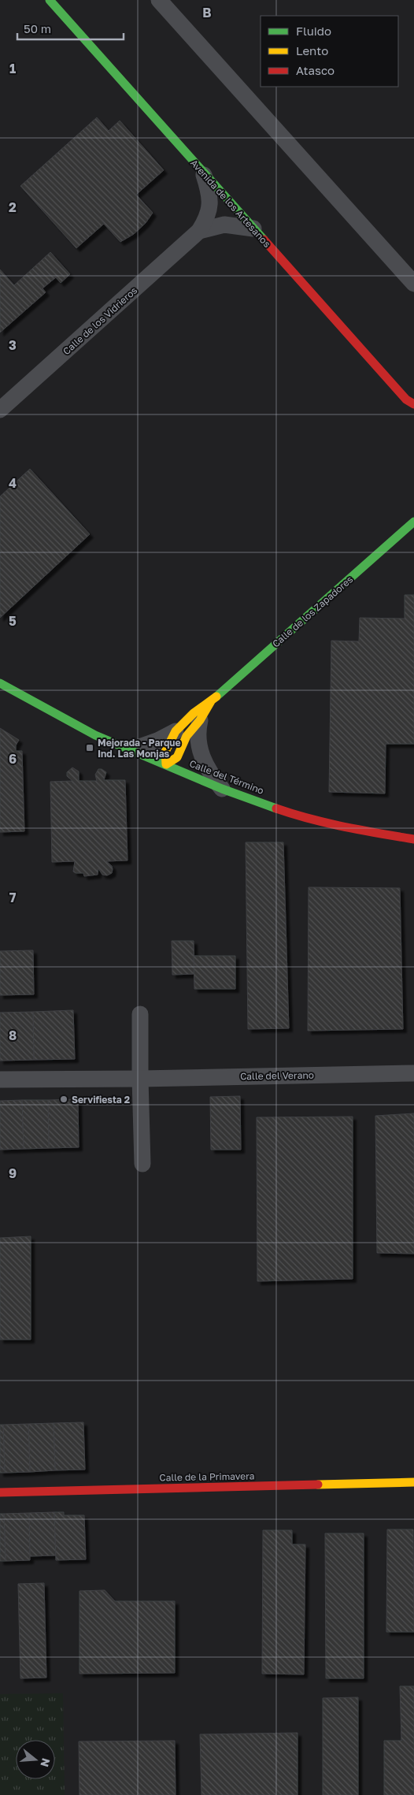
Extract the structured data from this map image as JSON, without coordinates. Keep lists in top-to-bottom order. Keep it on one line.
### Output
{"streets":{"street":["Avenida de los Artesanos","Calle de los Vidrieros","Calle de los Zapadores","Calle del Término","Calle del Verano","Calle de la Primavera"]},"crossings":[["Avenida de los Artesanos","Calle de los Vidrieros"],["Calle de los Zapadores","Calle del Término"]],"places":{"transit":["Mejorada - Parque Ind. Las Monjas"],"other":["Servifiesta 2"]},"legend":["Fluido","Lento","Atasco"],"scale_bar":"50 m","north":"right","grid":{"columns":["B"],"rows":["1","2","3","4","5","6","7","8","9"]}}
